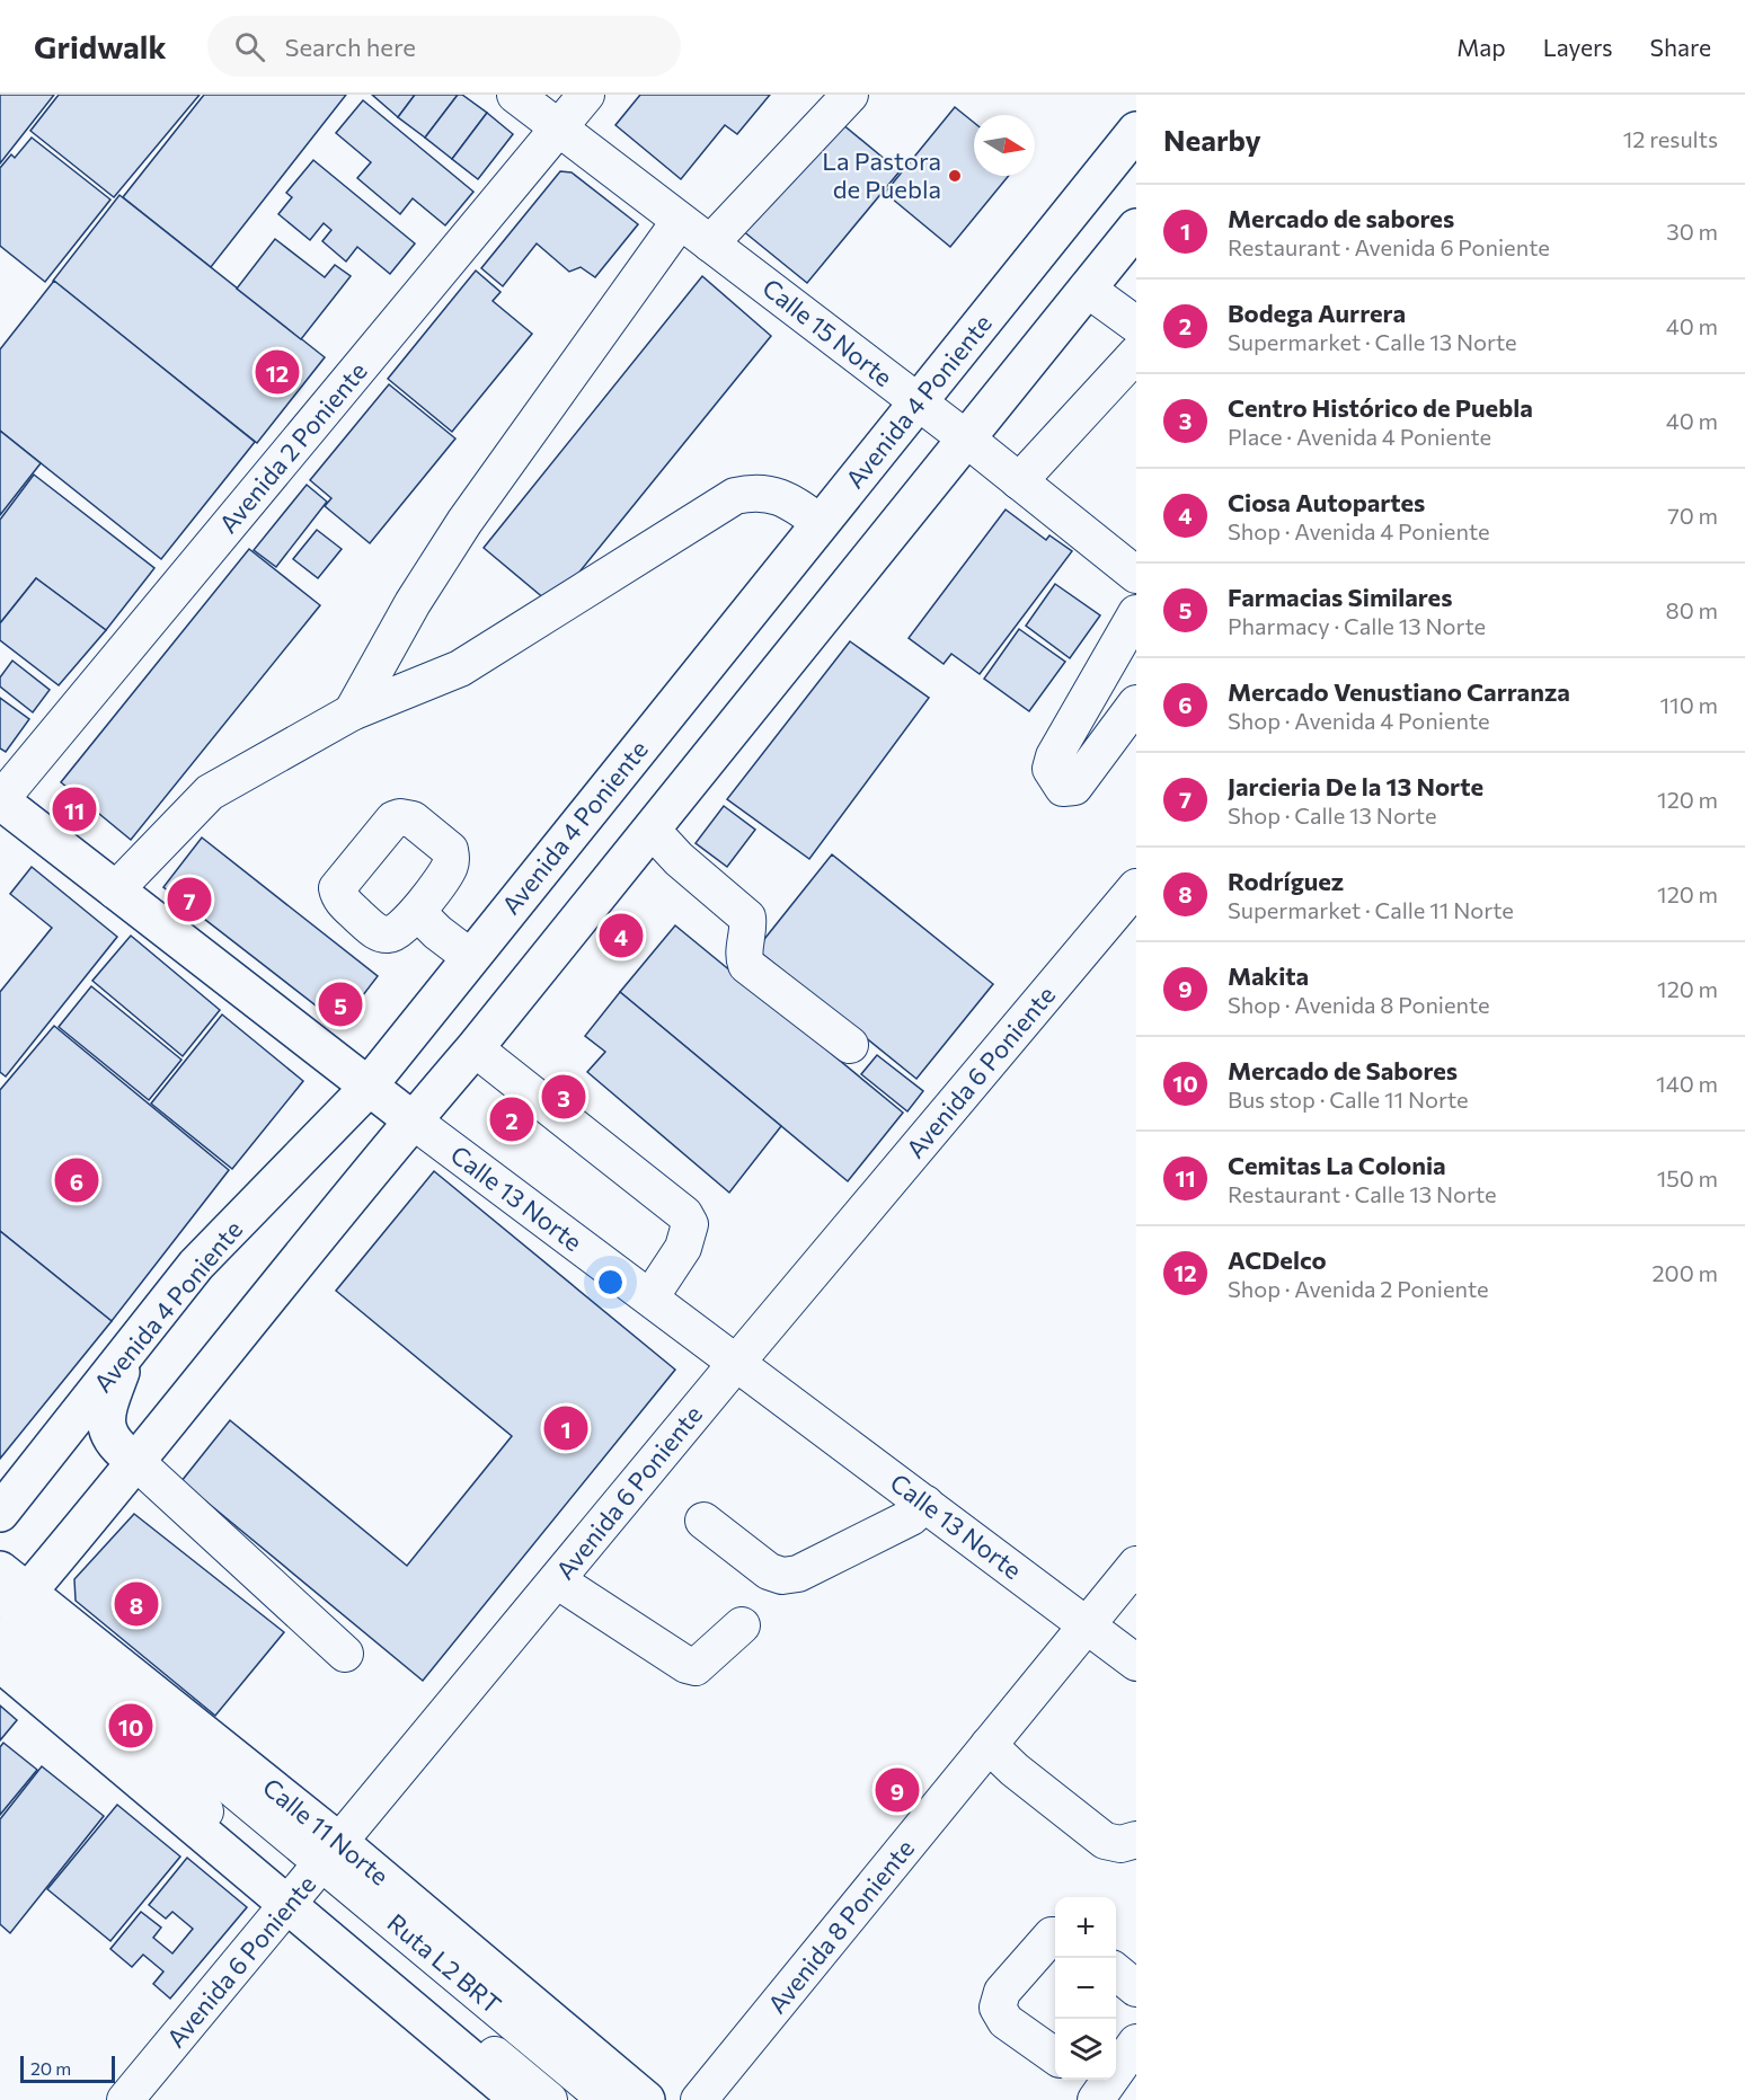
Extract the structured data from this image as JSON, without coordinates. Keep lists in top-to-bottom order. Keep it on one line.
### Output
{"streets":{"main road":["Avenida 4 Poniente","Calle 13 Norte","Calle 11 Norte"],"street":["Calle 15 Norte","Avenida 2 Poniente","Avenida 6 Poniente","Avenida 8 Poniente","Ruta L2 BRT"]},"crossings":[["Calle 15 Norte","Avenida 4 Poniente"],["Calle 15 Norte","Avenida 2 Poniente"],["Avenida 4 Poniente","Calle 13 Norte"],["Avenida 2 Poniente","Calle 13 Norte"],["Avenida 6 Poniente","Calle 13 Norte"],["Avenida 6 Poniente","Calle 11 Norte"],["Avenida 6 Poniente","Ruta L2 BRT"],["Calle 13 Norte","Avenida 8 Poniente"],["Calle 11 Norte","Ruta L2 BRT"]],"places":["La Pastora de Puebla"],"scale_bar":"20 m","north":"right","page":{"header":"Gridwalk","search":"Search here","nav":["Map","Layers","Share"],"heading":["Nearby","12 results"],"list":[{"mark":"1","name":"Mercado de sabores","note":"Restaurant · Avenida 6 Poniente","value":"30 m"},{"mark":"2","name":"Bodega Aurrera","note":"Supermarket · Calle 13 Norte","value":"40 m"},{"mark":"3","name":"Centro Histórico de Puebla","note":"Place · Avenida 4 Poniente","value":"40 m"},{"mark":"4","name":"Ciosa Autopartes","note":"Shop · Avenida 4 Poniente","value":"70 m"},{"mark":"5","name":"Farmacias Similares","note":"Pharmacy · Calle 13 Norte","value":"80 m"},{"mark":"6","name":"Mercado Venustiano Carranza","note":"Shop · Avenida 4 Poniente","value":"110 m"},{"mark":"7","name":"Jarcieria De la 13 Norte","note":"Shop · Calle 13 Norte","value":"120 m"},{"mark":"8","name":"Rodríguez","note":"Supermarket · Calle 11 Norte","value":"120 m"},{"mark":"9","name":"Makita","note":"Shop · Avenida 8 Poniente","value":"120 m"},{"mark":"10","name":"Mercado de Sabores","note":"Bus stop · Calle 11 Norte","value":"140 m"},{"mark":"11","name":"Cemitas La Colonia","note":"Restaurant · Calle 13 Norte","value":"150 m"},{"mark":"12","name":"ACDelco","note":"Shop · Avenida 2 Poniente","value":"200 m"}],"pins":["12","11","7","4","5","3","2","6","1","8","10","9"],"map_buttons":["+","−"],"scale":"20 m"}}
